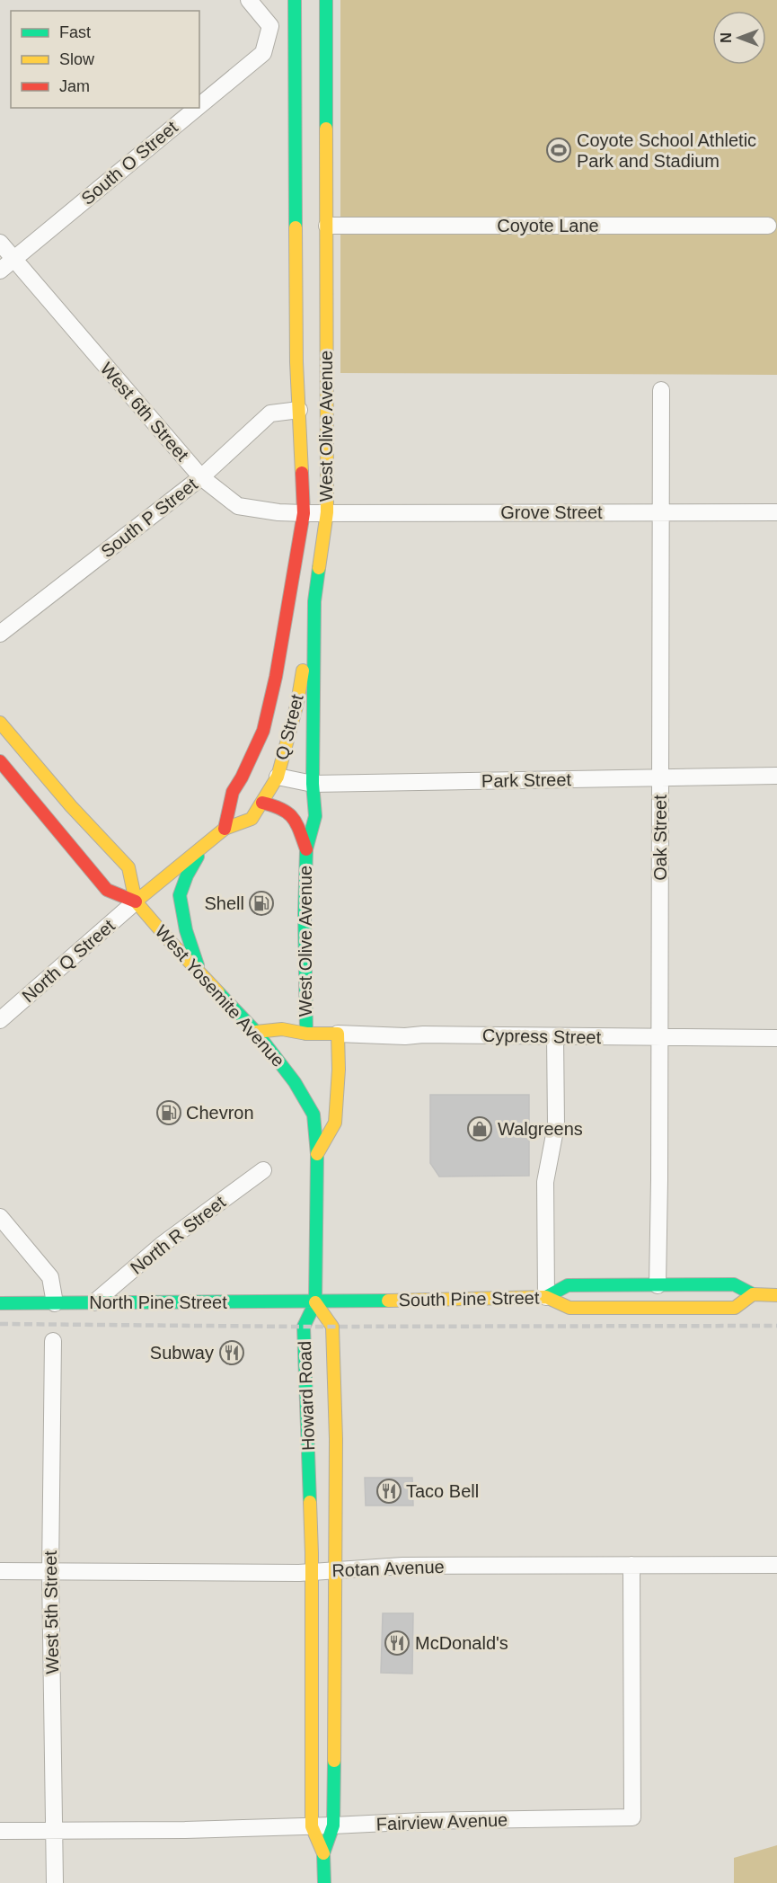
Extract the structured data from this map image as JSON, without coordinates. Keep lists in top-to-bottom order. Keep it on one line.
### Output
{"streets":{"main road":["West Olive Avenue","Q Street","West Yosemite Avenue","Cypress Street","South Pine Street","North Pine Street","Howard Road"],"street":["South O Street","Coyote Lane","West 6th Street","Grove Street","South P Street","Park Street","Oak Street","North Q Street","North R Street","Rotan Avenue","West 5th Street","Fairview Avenue"]},"crossings":[["South O Street","West 6th Street"],["Coyote Lane","West Olive Avenue"],["West 6th Street","West Olive Avenue"],["West 6th Street","Grove Street"],["West 6th Street","South P Street"],["West Olive Avenue","Grove Street"],["West Olive Avenue","South P Street"],["West Olive Avenue","Q Street"],["West Olive Avenue","Park Street"],["West Olive Avenue","Cypress Street"],["Grove Street","Oak Street"],["Q Street","Park Street"],["Q Street","North Q Street"],["Q Street","West Yosemite Avenue"],["Park Street","Oak Street"],["Oak Street","Cypress Street"],["North Q Street","West Yosemite Avenue"],["West Yosemite Avenue","Cypress Street"],["North R Street","North Pine Street"],["South Pine Street","North Pine Street"],["South Pine Street","Howard Road"],["North Pine Street","Howard Road"],["Howard Road","Rotan Avenue"],["Howard Road","Fairview Avenue"],["Rotan Avenue","West 5th Street"],["Rotan Avenue","Fairview Avenue"],["West 5th Street","Fairview Avenue"]],"places":{"sports":["Coyote School Athletic Park and Stadium"],"fuel station":["Shell","Chevron"],"shop":["Walgreens"],"restaurant":["Subway","Taco Bell","McDonald's"]},"legend":["Fast","Slow","Jam"],"north":"left"}
